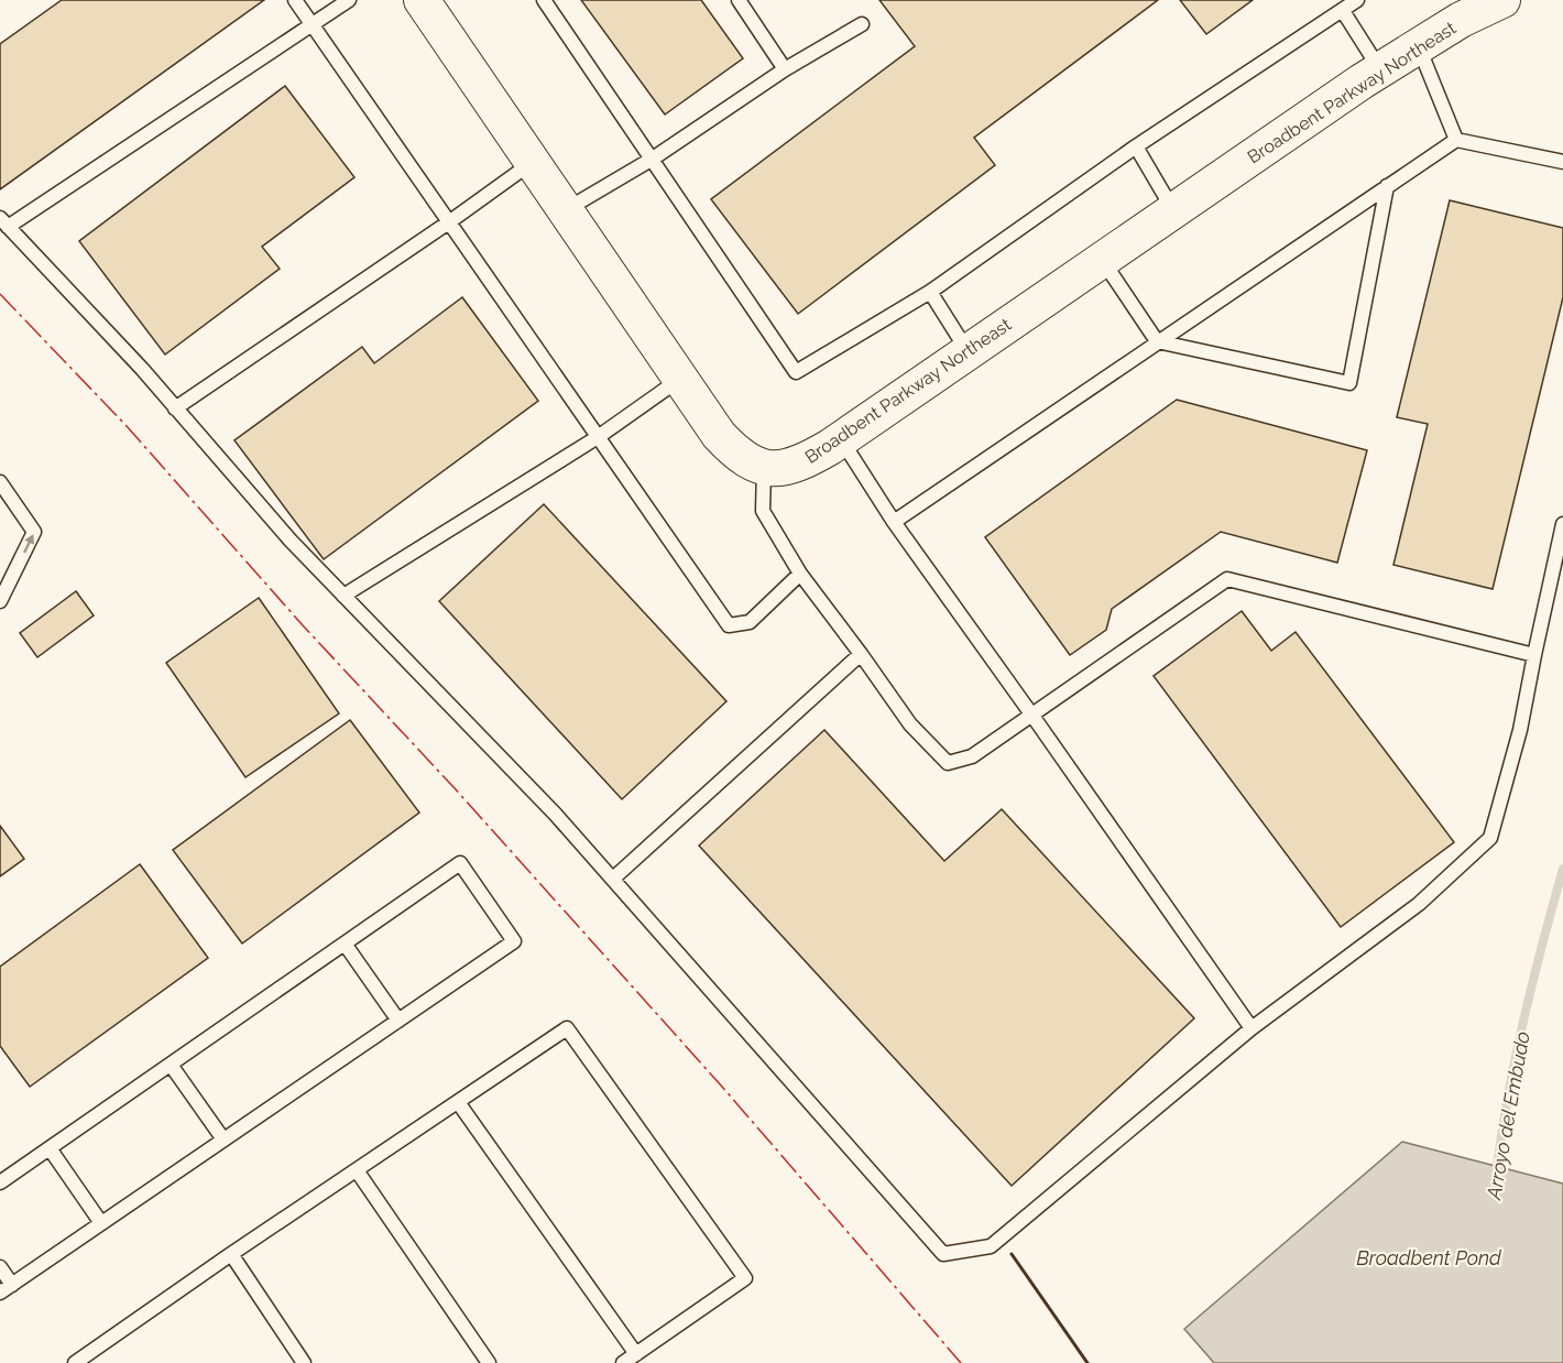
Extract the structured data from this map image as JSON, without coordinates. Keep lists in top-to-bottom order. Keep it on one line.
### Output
{"streets":{"street":["Broadbent Parkway Northeast"]},"water":["Arroyo del Embudo","Broadbent Pond"]}
